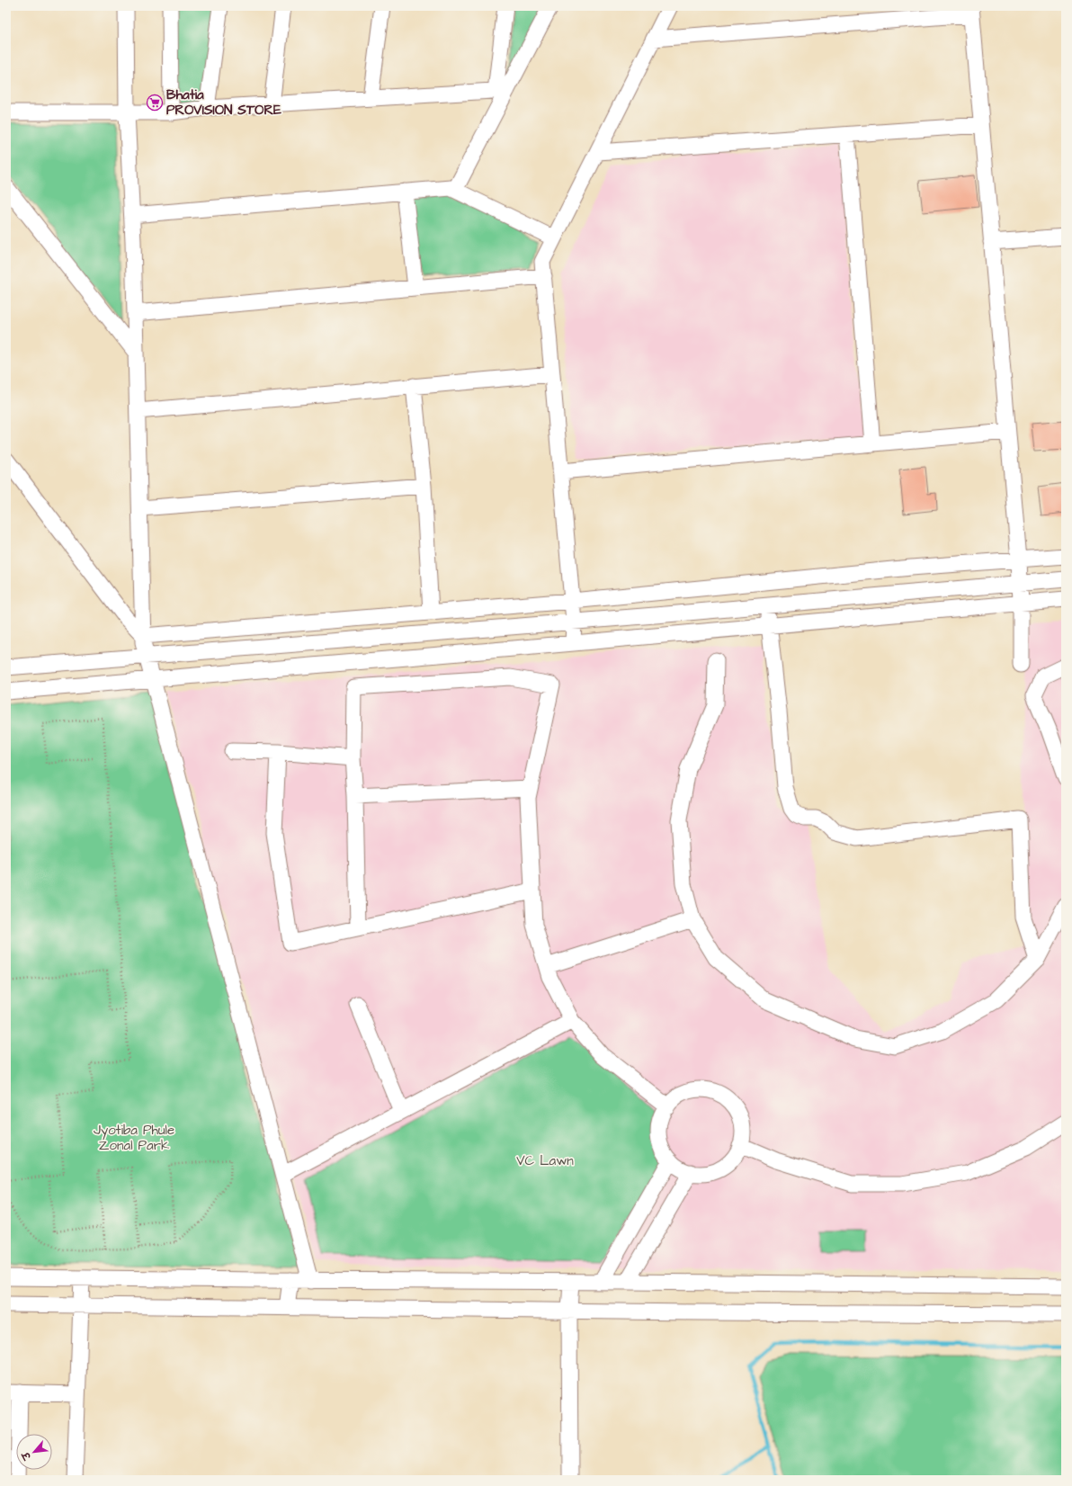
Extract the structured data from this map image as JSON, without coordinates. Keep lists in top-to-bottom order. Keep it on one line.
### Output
{"parks":["Jyotiba Phule Zonal Park","VC Lawn"],"places":{"supermarket":["Bhatia PROVISION STORE"]},"north":"bottom left"}
